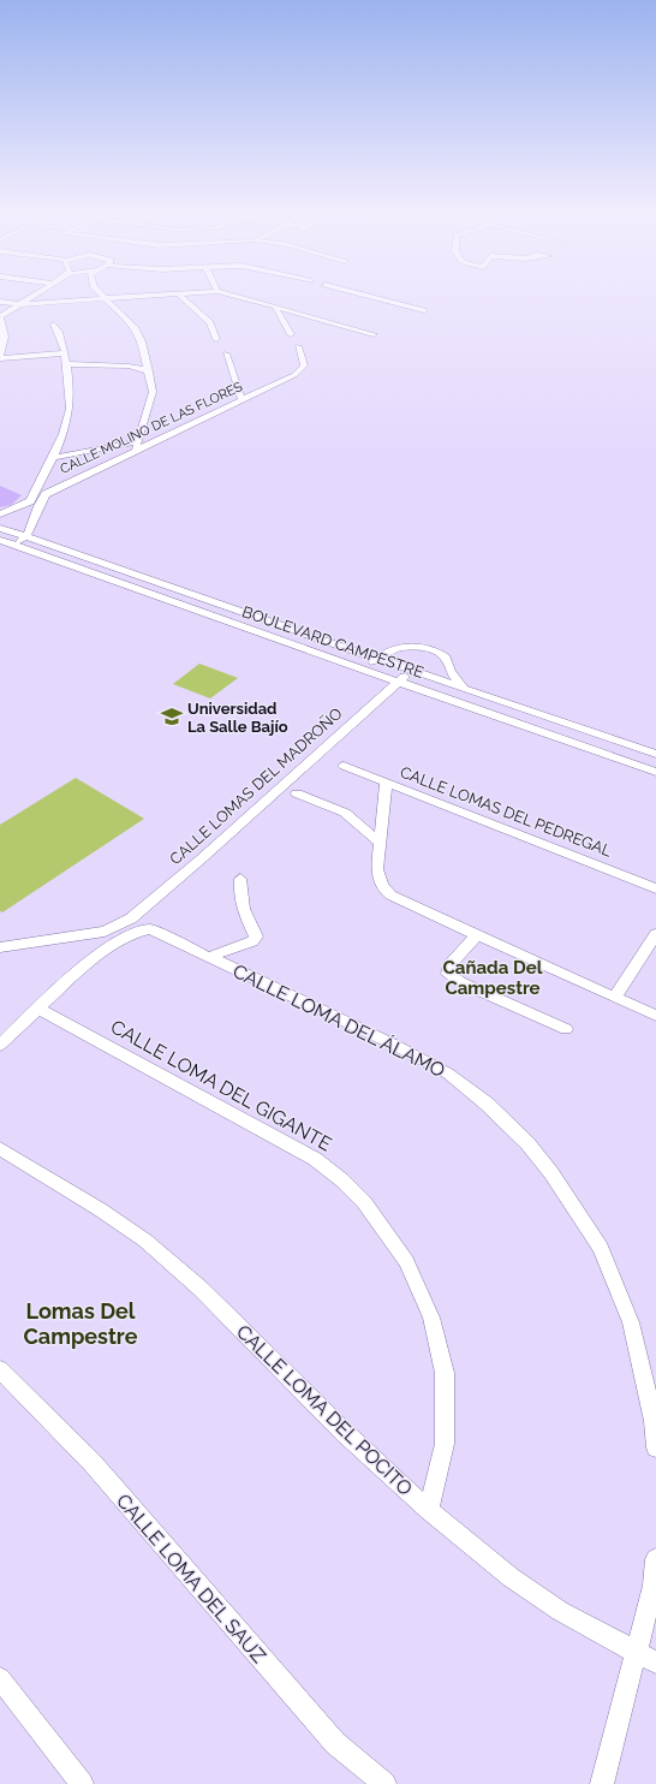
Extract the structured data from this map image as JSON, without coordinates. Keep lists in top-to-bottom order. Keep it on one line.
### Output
{"streets":{"street":["CALLE MOLINO DE LAS FLORES","BOULEVARD CAMPESTRE","CALLE LOMAS DEL MADROÑO","CALLE LOMAS DEL PEDREGAL","CALLE LOMA DEL ÁLAMO","CALLE LOMA DEL GIGANTE","CALLE LOMA DEL POCITO","CALLE LOMA DEL SAUZ"]},"crossings":[["CALLE MOLINO DE LAS FLORES","BOULEVARD CAMPESTRE"],["BOULEVARD CAMPESTRE","CALLE LOMAS DEL MADROÑO"],["CALLE LOMA DEL ÁLAMO","CALLE LOMA DEL GIGANTE"],["CALLE LOMA DEL GIGANTE","CALLE LOMA DEL POCITO"]],"districts":["Cañada Del Campestre","Lomas Del Campestre"],"places":{"school or university":["Universidad La Salle Bajío"]}}
